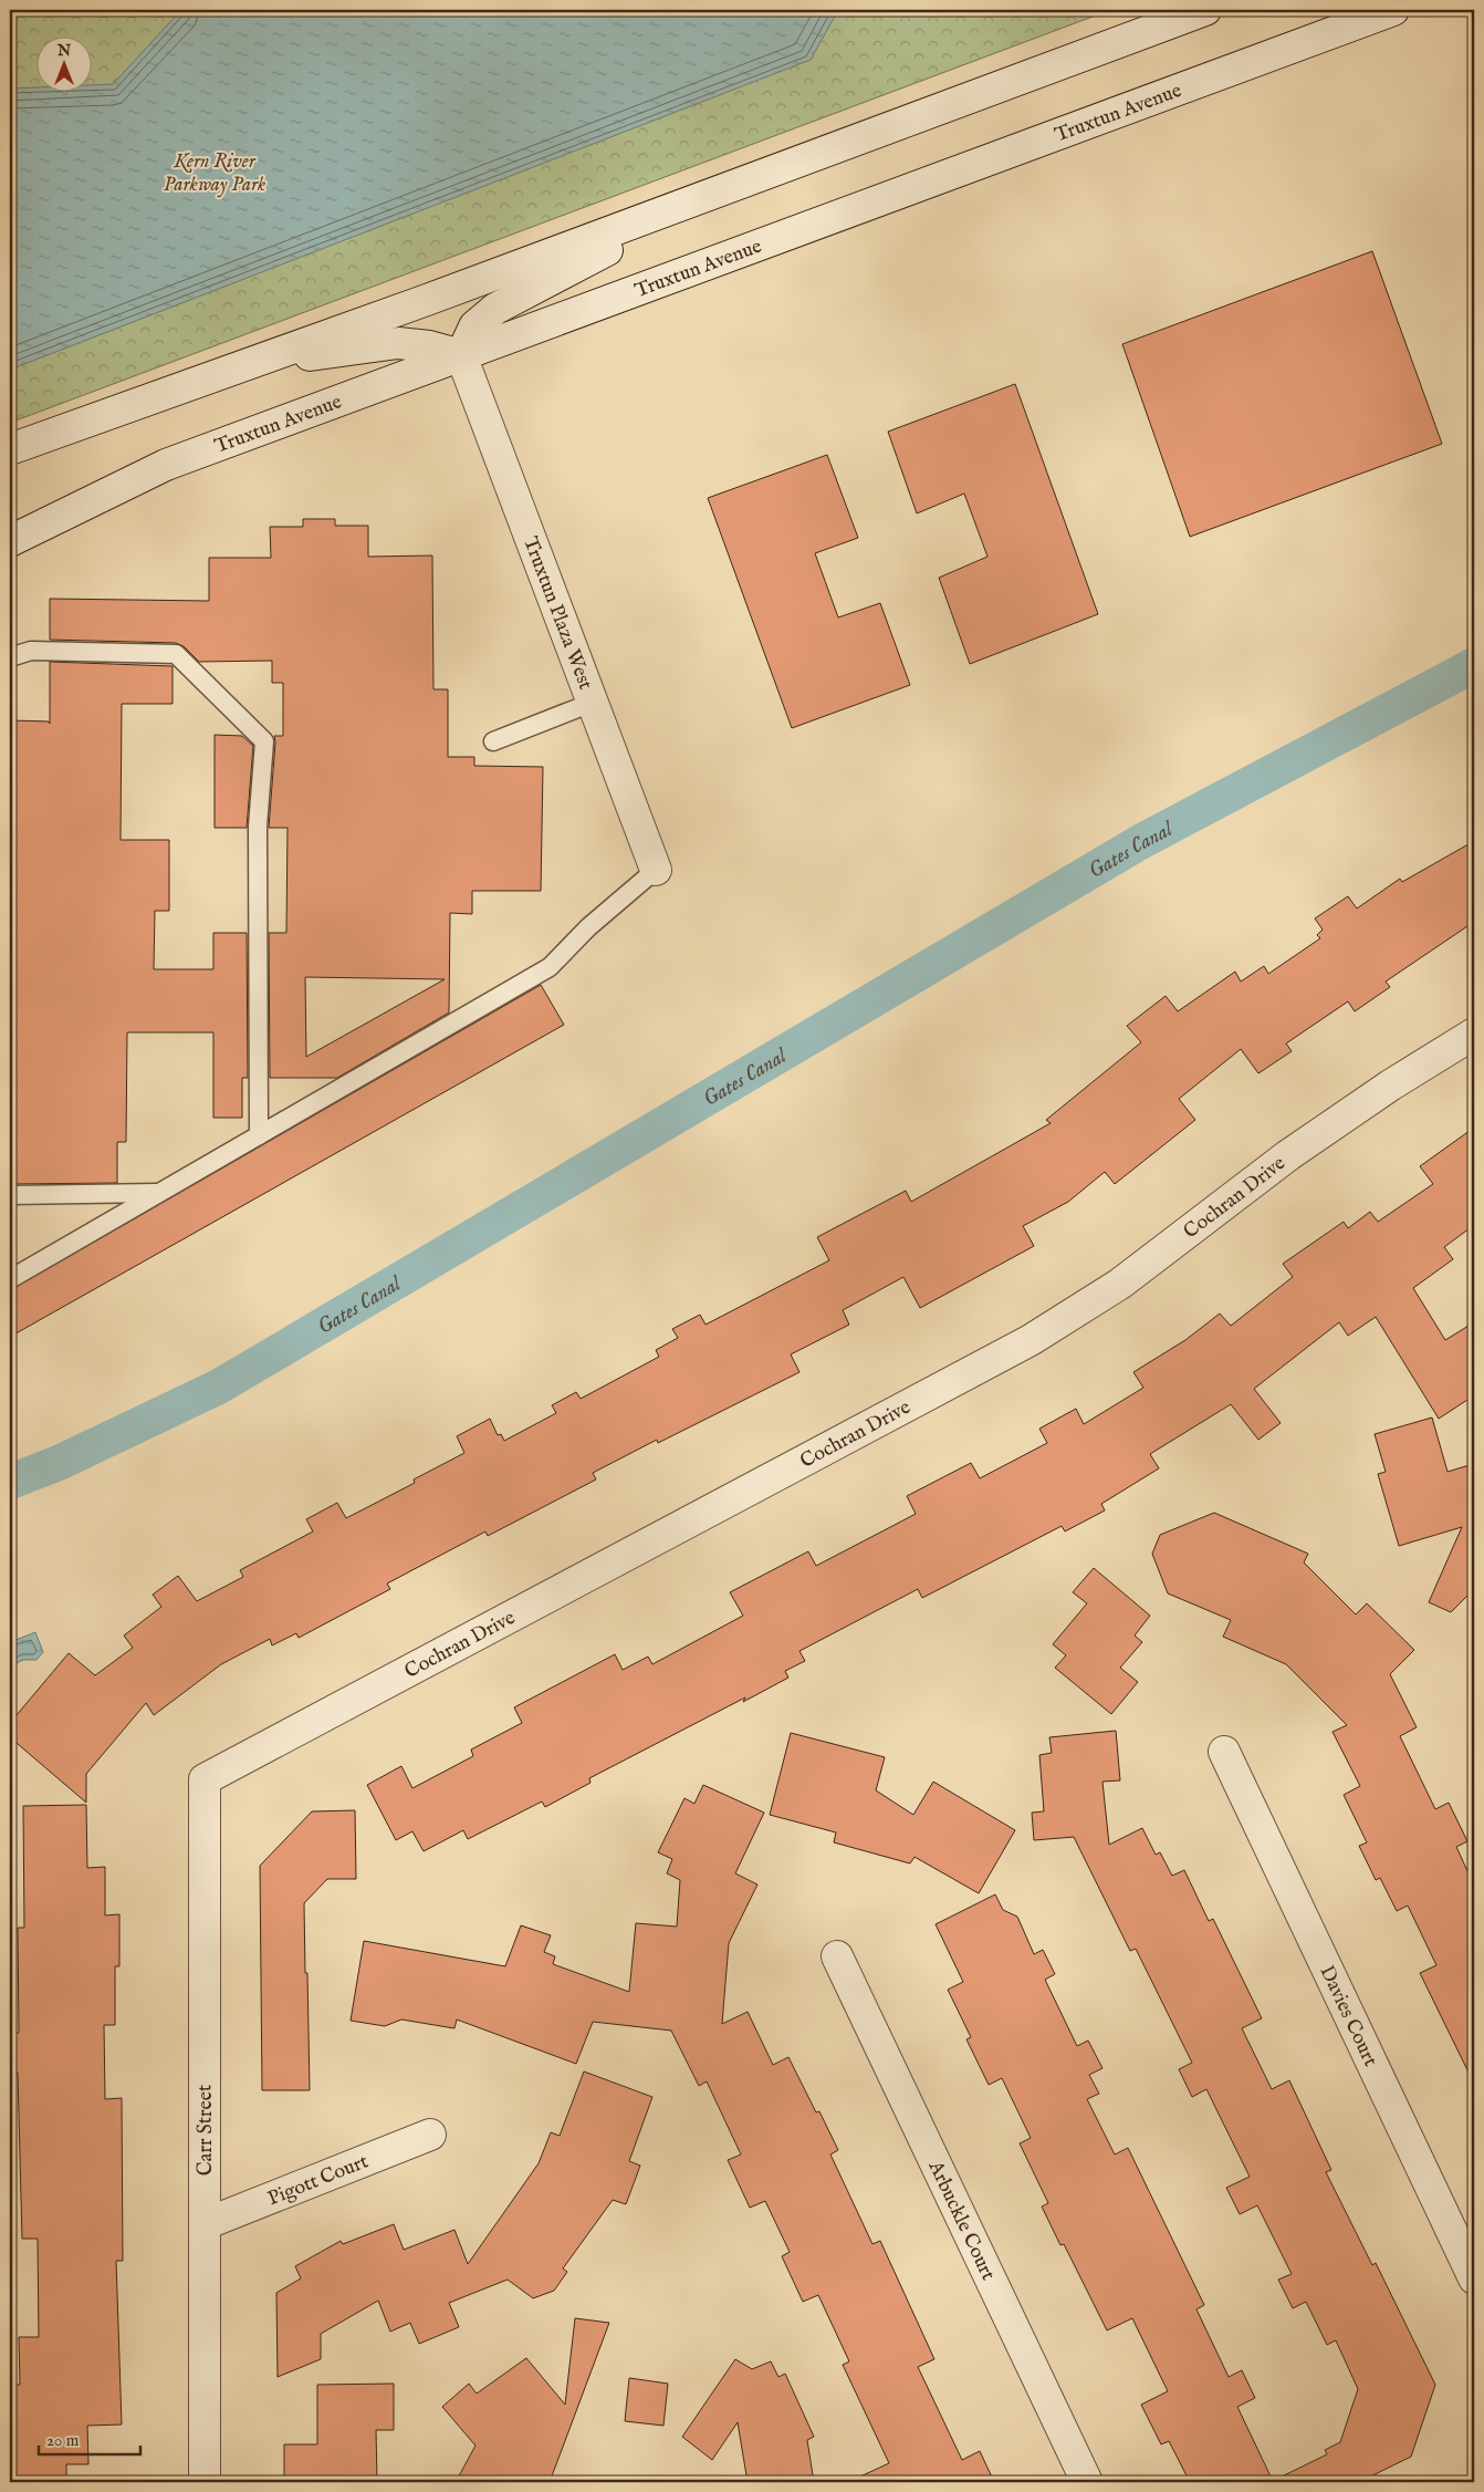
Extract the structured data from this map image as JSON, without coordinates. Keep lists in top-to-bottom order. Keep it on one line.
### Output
{"streets":{"street":["Truxtun Avenue","Truxtun Plaza West","Cochran Drive","Davies Court","Carr Street","Pigott Court","Arbuckle Court"]},"crossings":[["Truxtun Avenue","Truxtun Plaza West"],["Cochran Drive","Carr Street"],["Carr Street","Pigott Court"]],"water":["Gates Canal"],"parks":["Kern River Parkway Park"],"scale_bar":"20 m","north":"top"}
